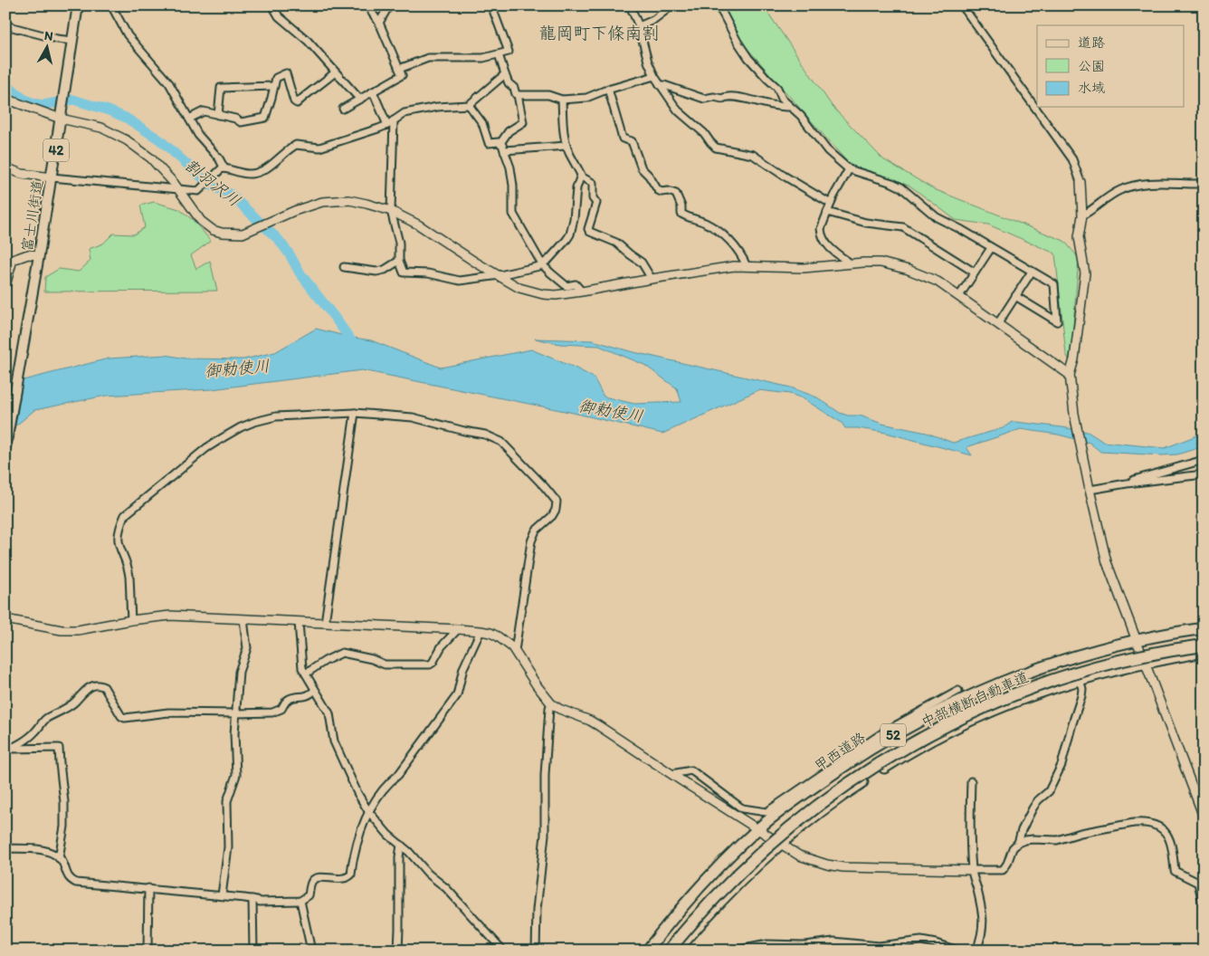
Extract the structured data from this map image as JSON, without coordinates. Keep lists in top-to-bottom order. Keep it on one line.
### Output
{"streets":{"highway":["中部横断自動車道","52","甲西道路"],"main road":["42","富士川街道"]},"districts":["龍岡町下條南割"],"water":["割羽沢川","御勅使川"],"legend":["道路","公園","水域"],"north":"top"}
